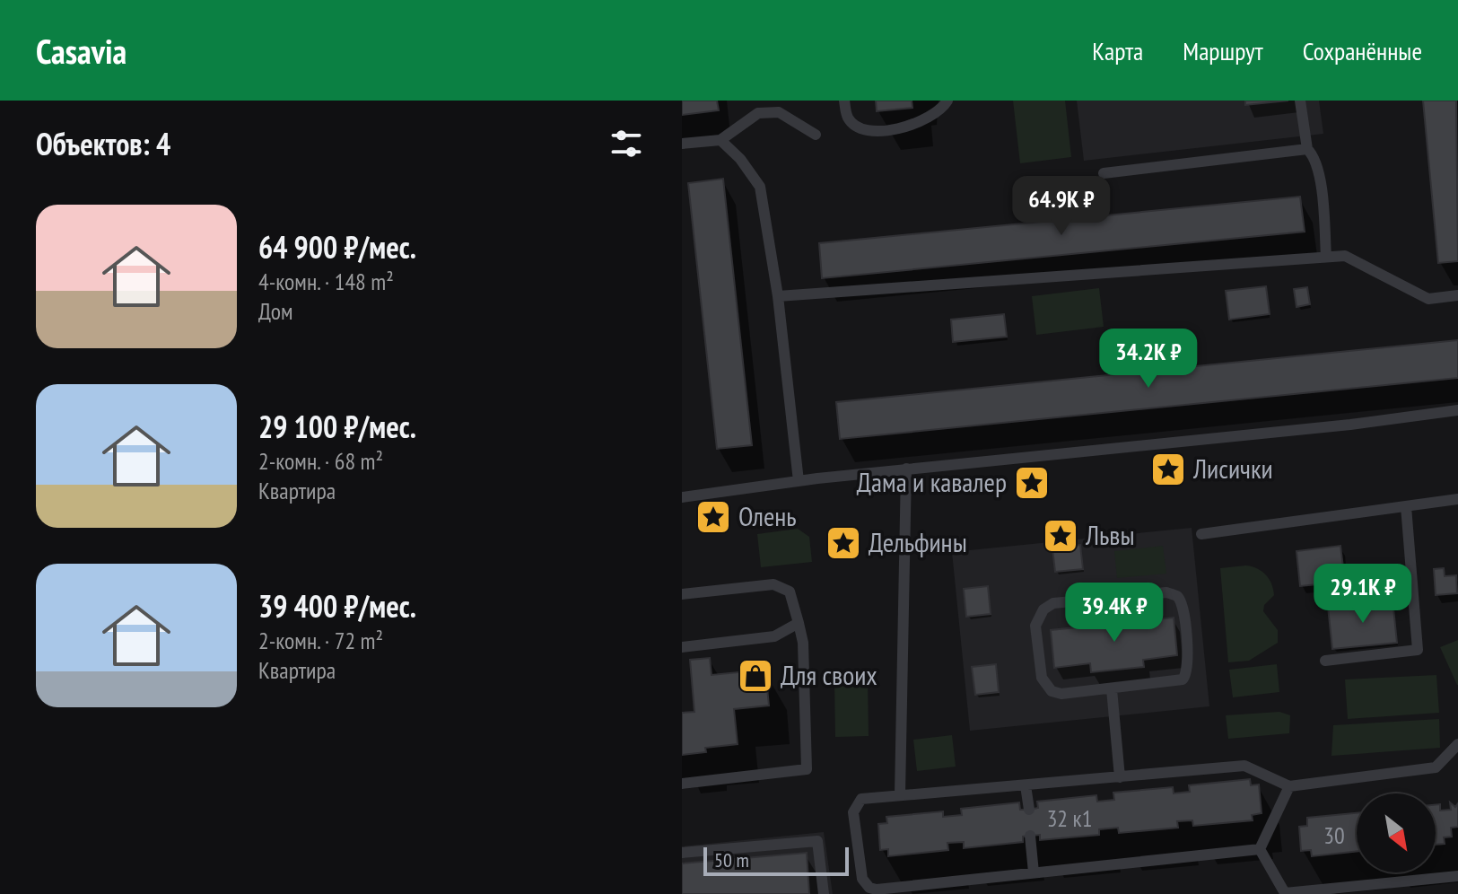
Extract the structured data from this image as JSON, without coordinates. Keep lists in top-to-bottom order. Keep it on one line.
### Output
{"places":{"place":["Лисички","Дама и кавалер","Олень","Львы","Дельфины"],"shop":["Для своих"]},"house_numbers":["32 к1","30"],"scale_bar":"50 m","north":"bottom right","page":{"header":"Casavia","nav":["Карта","Маршрут","Сохранённые"],"heading":"Объектов: 4","price":["64.9K ₽","34.2K ₽","29.1K ₽","39.4K ₽"],"list":[{"name":"64 900 ₽/мес.","note":"4-комн. · 148 m² · Дом"},{"name":"29 100 ₽/мес.","note":"2-комн. · 68 m² · Квартира"},{"name":"39 400 ₽/мес.","note":"2-комн. · 72 m² · Квартира"}],"scale":"50 m"}}
